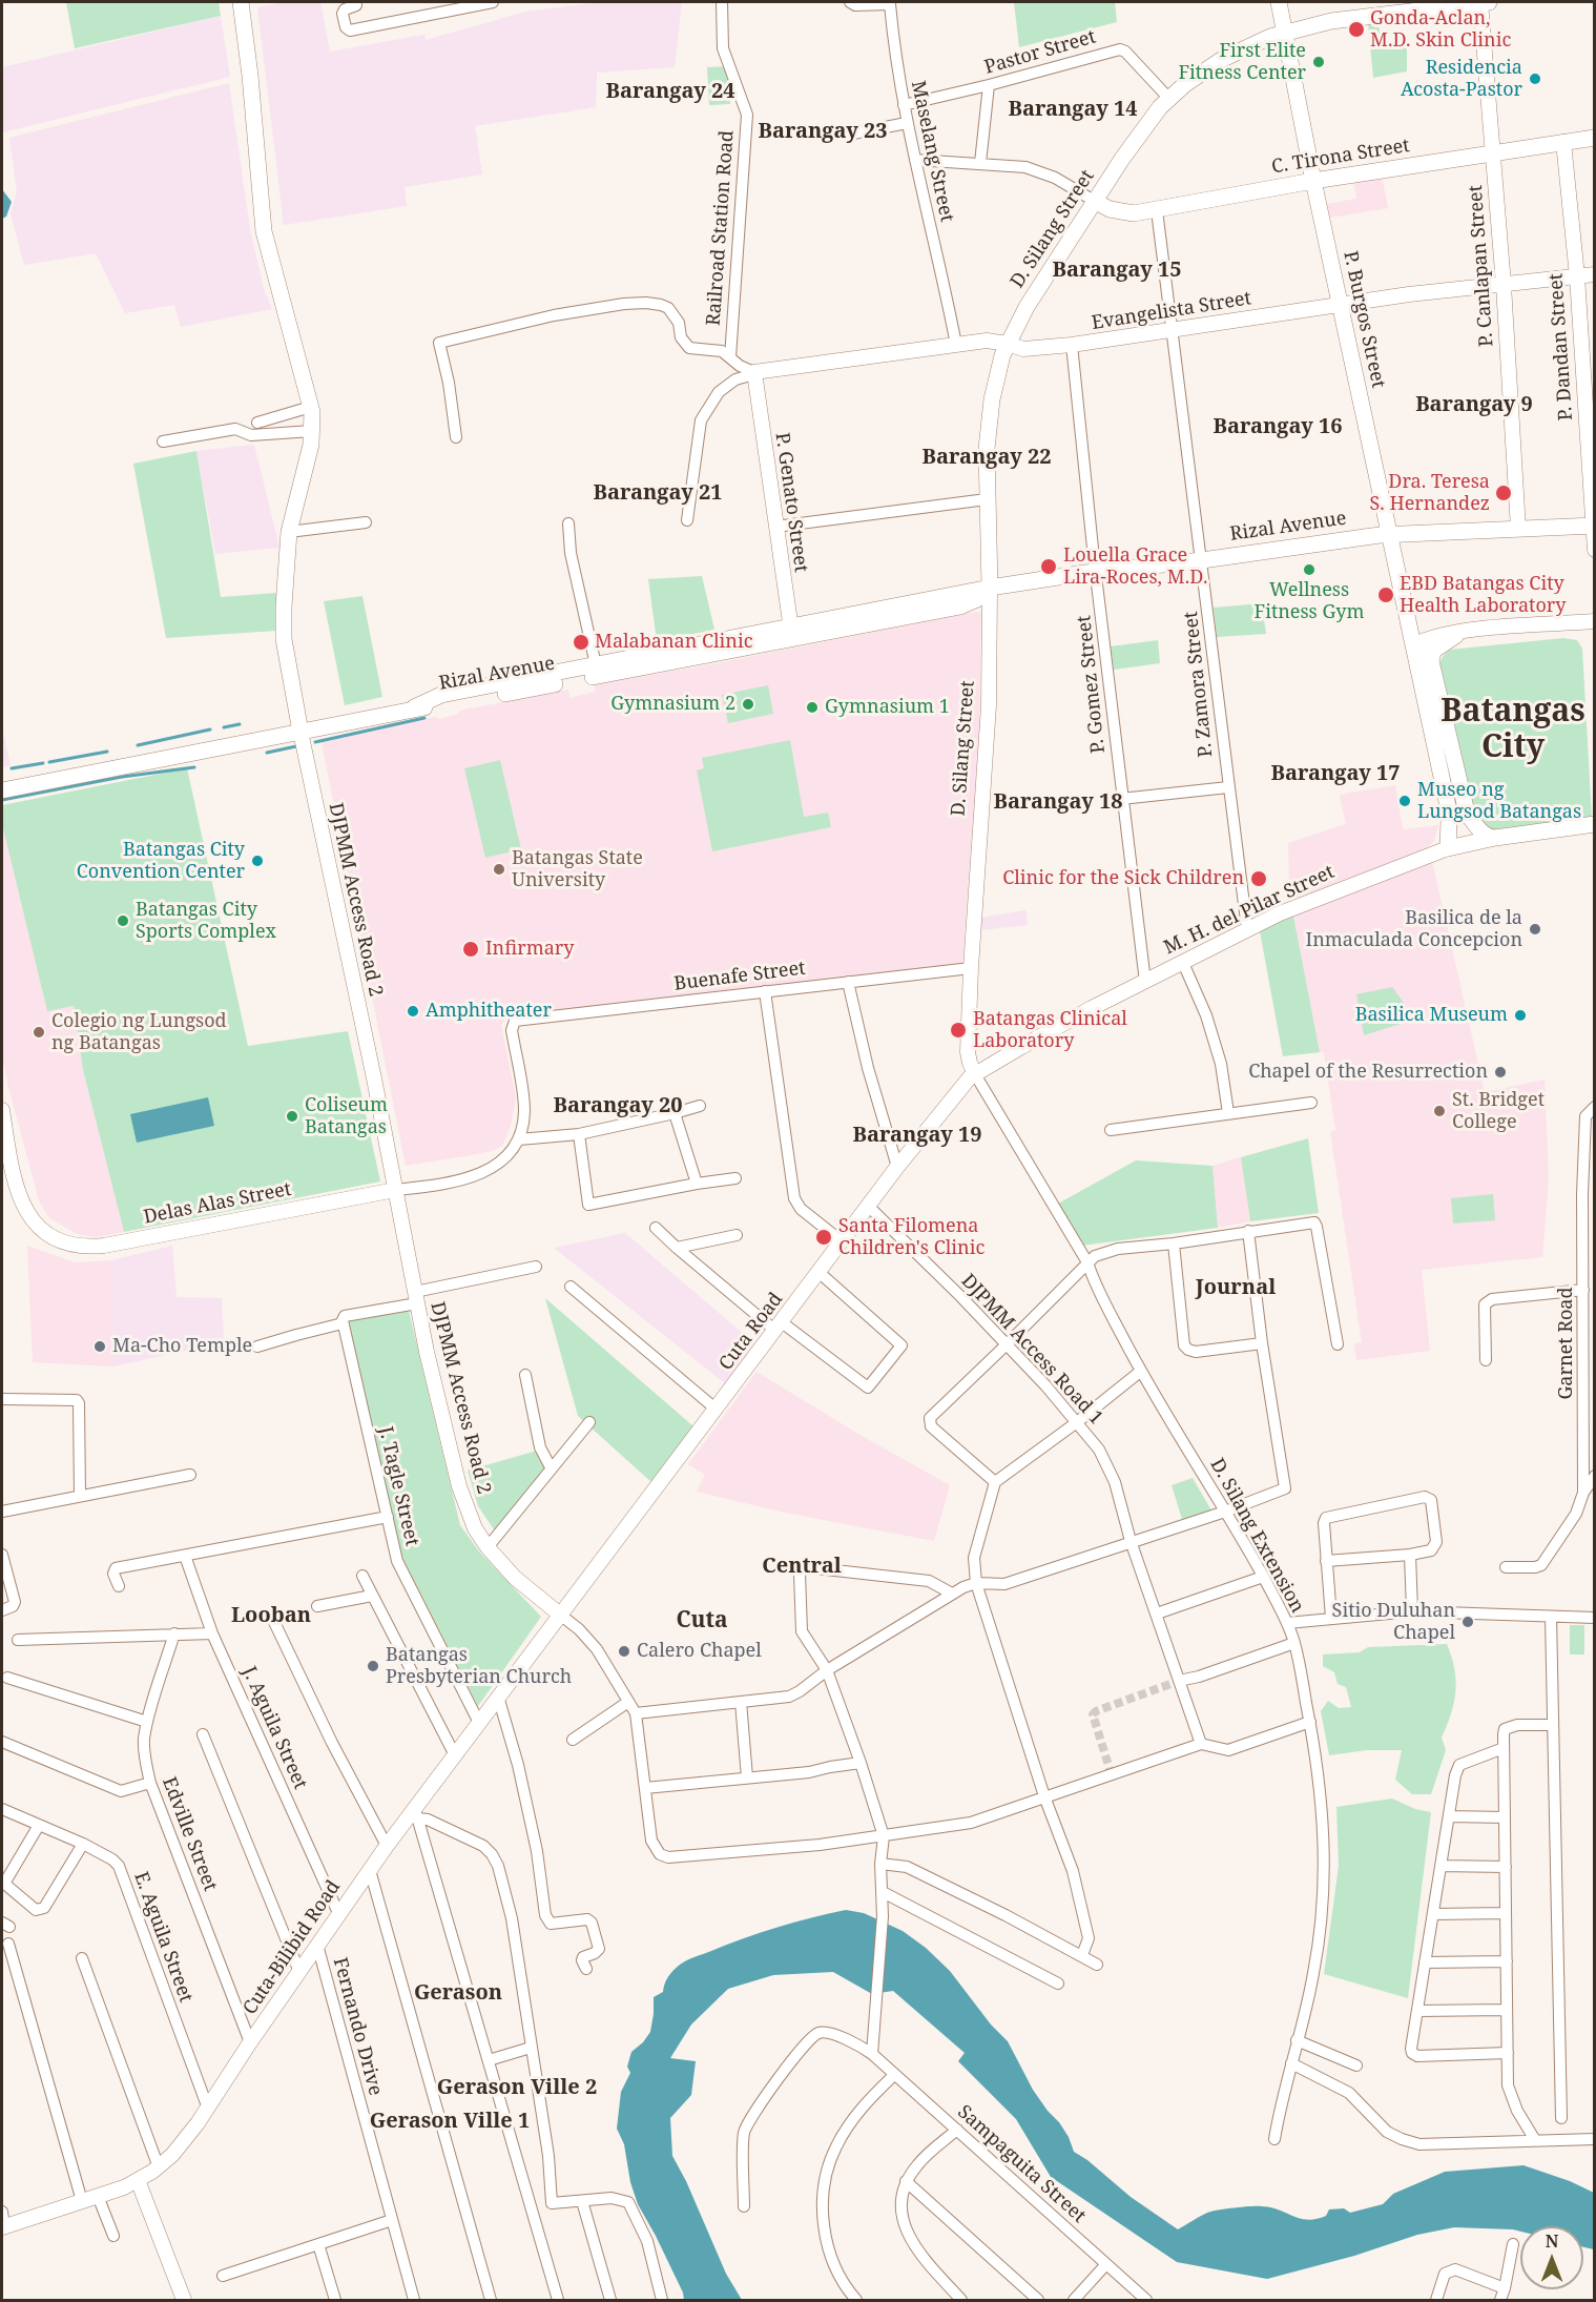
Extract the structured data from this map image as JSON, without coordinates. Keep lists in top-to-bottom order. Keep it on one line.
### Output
{"streets":{"main road":["C. Tirona Street","D. Silang Street","P. Burgos Street","Rizal Avenue","M. H. del Pilar Street"],"street":["Pastor Street","Maselang Street","Railroad Station Road","P. Canlapan Street","Evangelista Street","P. Dandan Street","P. Genato Street","P. Gomez Street","P. Zamora Street","DJPMM Access Road 2","Buenafe Street","Delas Alas Street","Cuta Road","Garnet Road","DJPMM Access Road 1","J. Tagle Street","D. Silang Extension","J. Aguila Street","Edville Street","E. Aguila Street","Cuta-Bilibid Road","Fernando Drive","Sampaguita Street"]},"crossings":[["Pastor Street","Maselang Street"],["Pastor Street","D. Silang Street"],["Maselang Street","Evangelista Street"],["C. Tirona Street","D. Silang Street"],["C. Tirona Street","P. Canlapan Street"],["C. Tirona Street","P. Burgos Street"],["C. Tirona Street","P. Dandan Street"],["C. Tirona Street","P. Zamora Street"],["D. Silang Street","P. Canlapan Street"],["D. Silang Street","Evangelista Street"],["D. Silang Street","P. Burgos Street"],["D. Silang Street","Rizal Avenue"],["D. Silang Street","M. H. del Pilar Street"],["D. Silang Street","Buenafe Street"],["D. Silang Street","Cuta Road"],["D. Silang Street","D. Silang Extension"],["P. Canlapan Street","Evangelista Street"],["P. Canlapan Street","Rizal Avenue"],["Evangelista Street","P. Burgos Street"],["Evangelista Street","P. Dandan Street"],["Evangelista Street","P. Genato Street"],["Evangelista Street","P. Gomez Street"],["Evangelista Street","P. Zamora Street"],["P. Burgos Street","Rizal Avenue"],["P. Burgos Street","M. H. del Pilar Street"],["P. Dandan Street","Rizal Avenue"],["P. Genato Street","Rizal Avenue"],["Rizal Avenue","P. Gomez Street"],["Rizal Avenue","P. Zamora Street"],["Rizal Avenue","DJPMM Access Road 2"],["P. Gomez Street","M. H. del Pilar Street"],["P. Zamora Street","M. H. del Pilar Street"],["DJPMM Access Road 2","Delas Alas Street"],["DJPMM Access Road 2","Cuta Road"],["DJPMM Access Road 2","Cuta-Bilibid Road"],["M. H. del Pilar Street","Cuta Road"],["M. H. del Pilar Street","D. Silang Extension"],["Buenafe Street","Delas Alas Street"],["Cuta Road","DJPMM Access Road 1"],["Cuta Road","D. Silang Extension"],["Cuta Road","Cuta-Bilibid Road"],["J. Tagle Street","Cuta-Bilibid Road"],["J. Aguila Street","Cuta-Bilibid Road"],["Edville Street","Cuta-Bilibid Road"],["E. Aguila Street","Cuta-Bilibid Road"],["Cuta-Bilibid Road","Fernando Drive"]],"districts":["Barangay 24","Barangay 14","Barangay 23","Barangay 15","Barangay 9","Barangay 16","Barangay 22","Barangay 21","Batangas City","Barangay 17","Barangay 18","Barangay 20","Barangay 19","Journal","Central","Looban","Cuta","Gerason","Gerason Ville 2","Gerason Ville 1"],"places":["Gonda-Aclan, M.D. Skin Clinic","First Elite Fitness Center","Residencia Acosta-Pastor","Dra. Teresa S. Hernandez","Louella Grace Lira-Roces, M.D.","Wellness Fitness Gym","EBD Batangas City Health Laboratory","Malabanan Clinic","Gymnasium 2","Gymnasium 1","Museo ng Lungsod Batangas","Batangas City Convention Center","Batangas State University","Clinic for the Sick Children","Batangas City Sports Complex","Basilica de la Inmaculada Concepcion","Infirmary","Amphitheater","Basilica Museum","Batangas Clinical Laboratory","Colegio ng Lungsod ng Batangas","Chapel of the Resurrection","St. Bridget College","Coliseum Batangas","Santa Filomena Children's Clinic","Ma-Cho Temple","Sitio Duluhan Chapel","Calero Chapel","Batangas Presbyterian Church"],"north":"top"}
